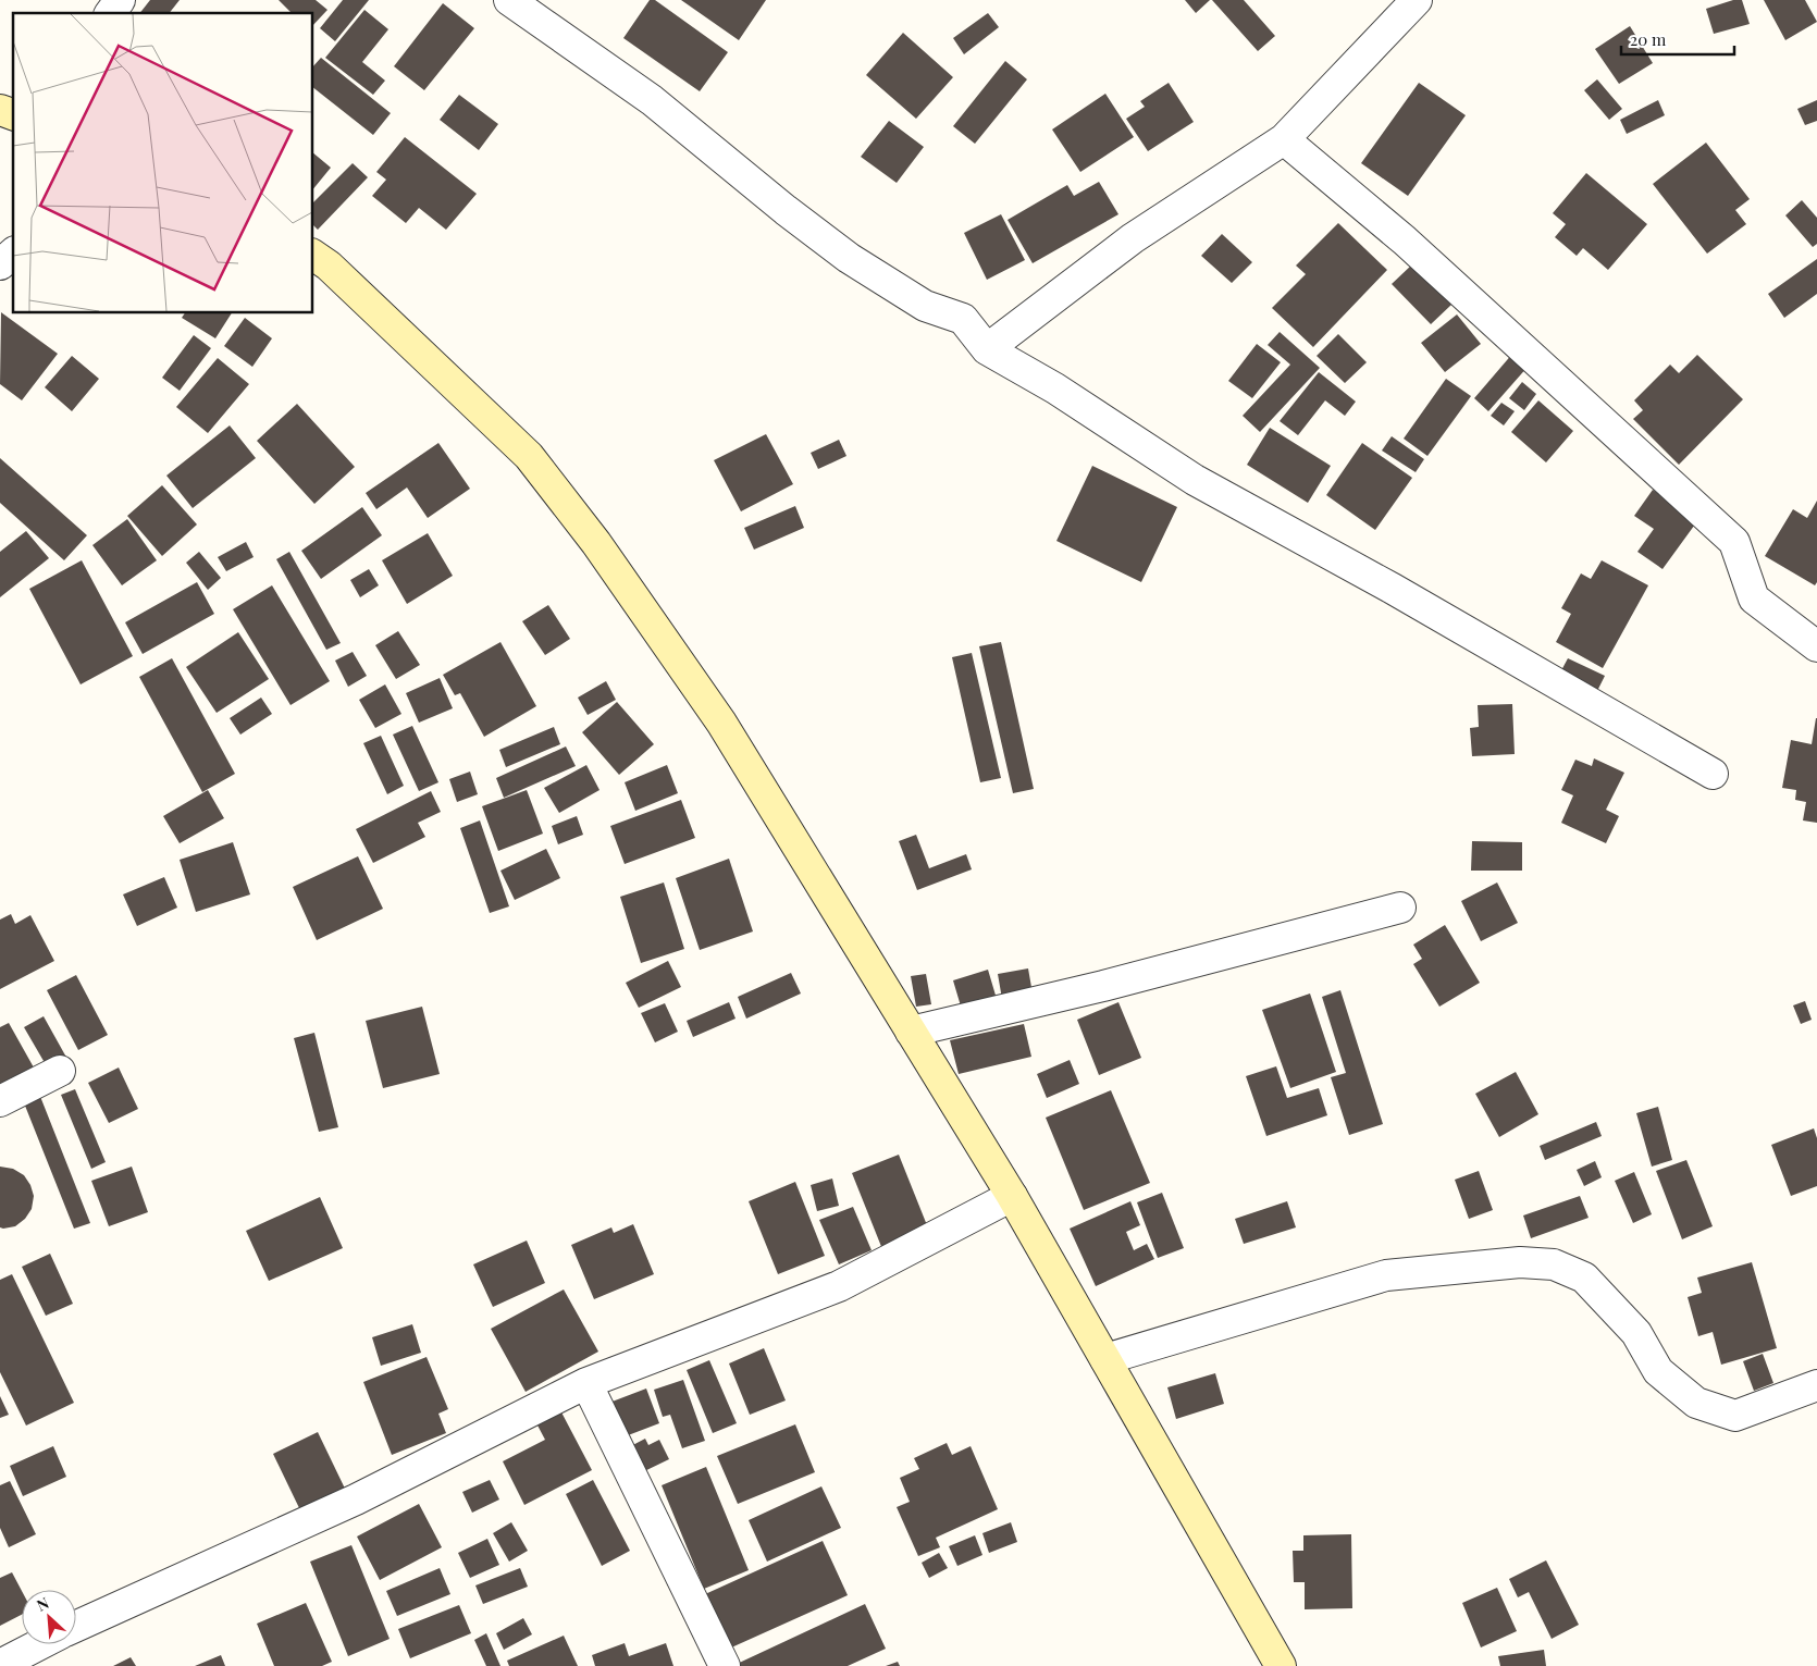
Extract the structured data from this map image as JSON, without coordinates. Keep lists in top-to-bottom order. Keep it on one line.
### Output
{"scale_bar":"20 m","north":"top left"}
